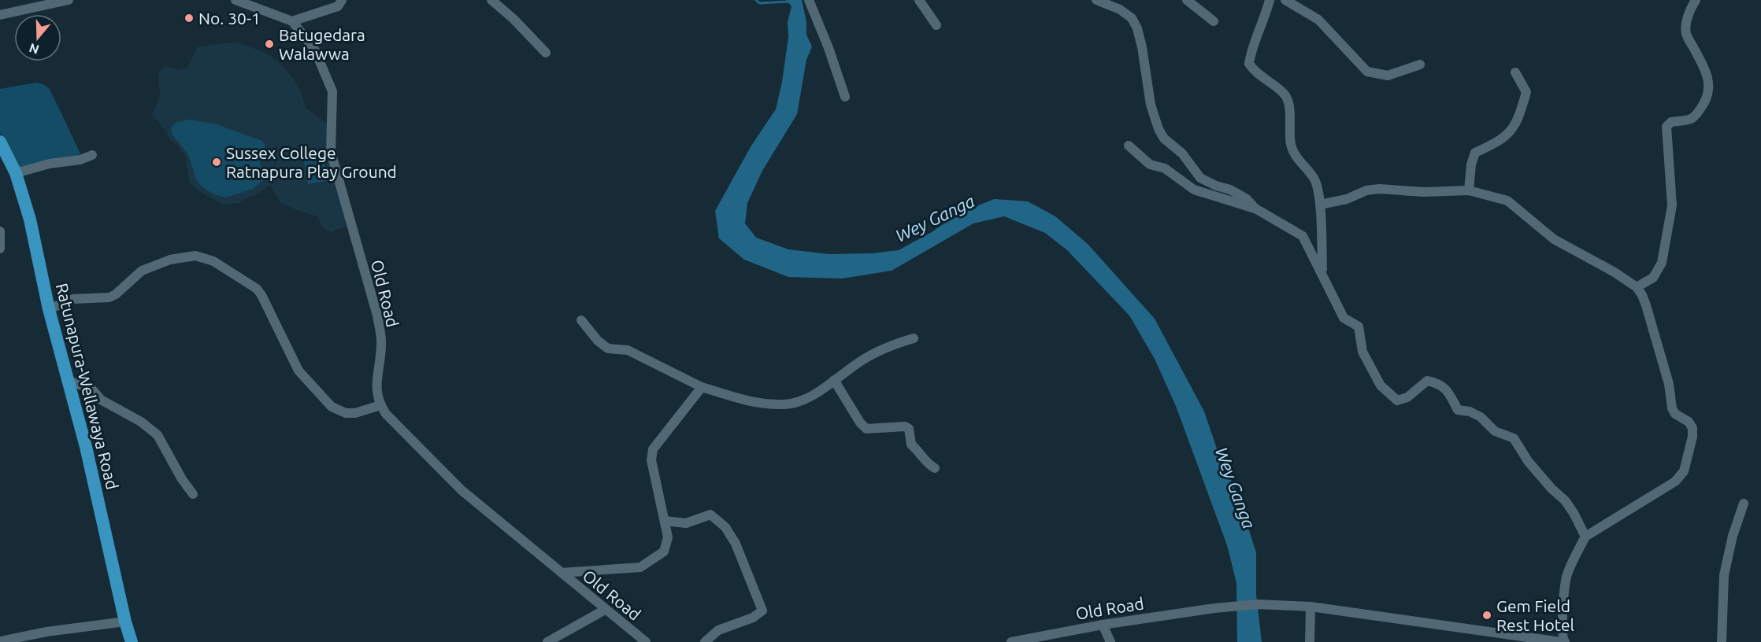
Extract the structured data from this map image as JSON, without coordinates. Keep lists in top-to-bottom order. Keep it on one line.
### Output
{"streets":{"highway":["Ratunapura-Wellawaya Road"],"street":["Old Road"]},"water":["Wey Ganga"],"places":["No. 30-1","Batugedara Walawwa","Sussex College Ratnapura Play Ground","Gem Field Rest Hotel"],"north":"bottom"}
